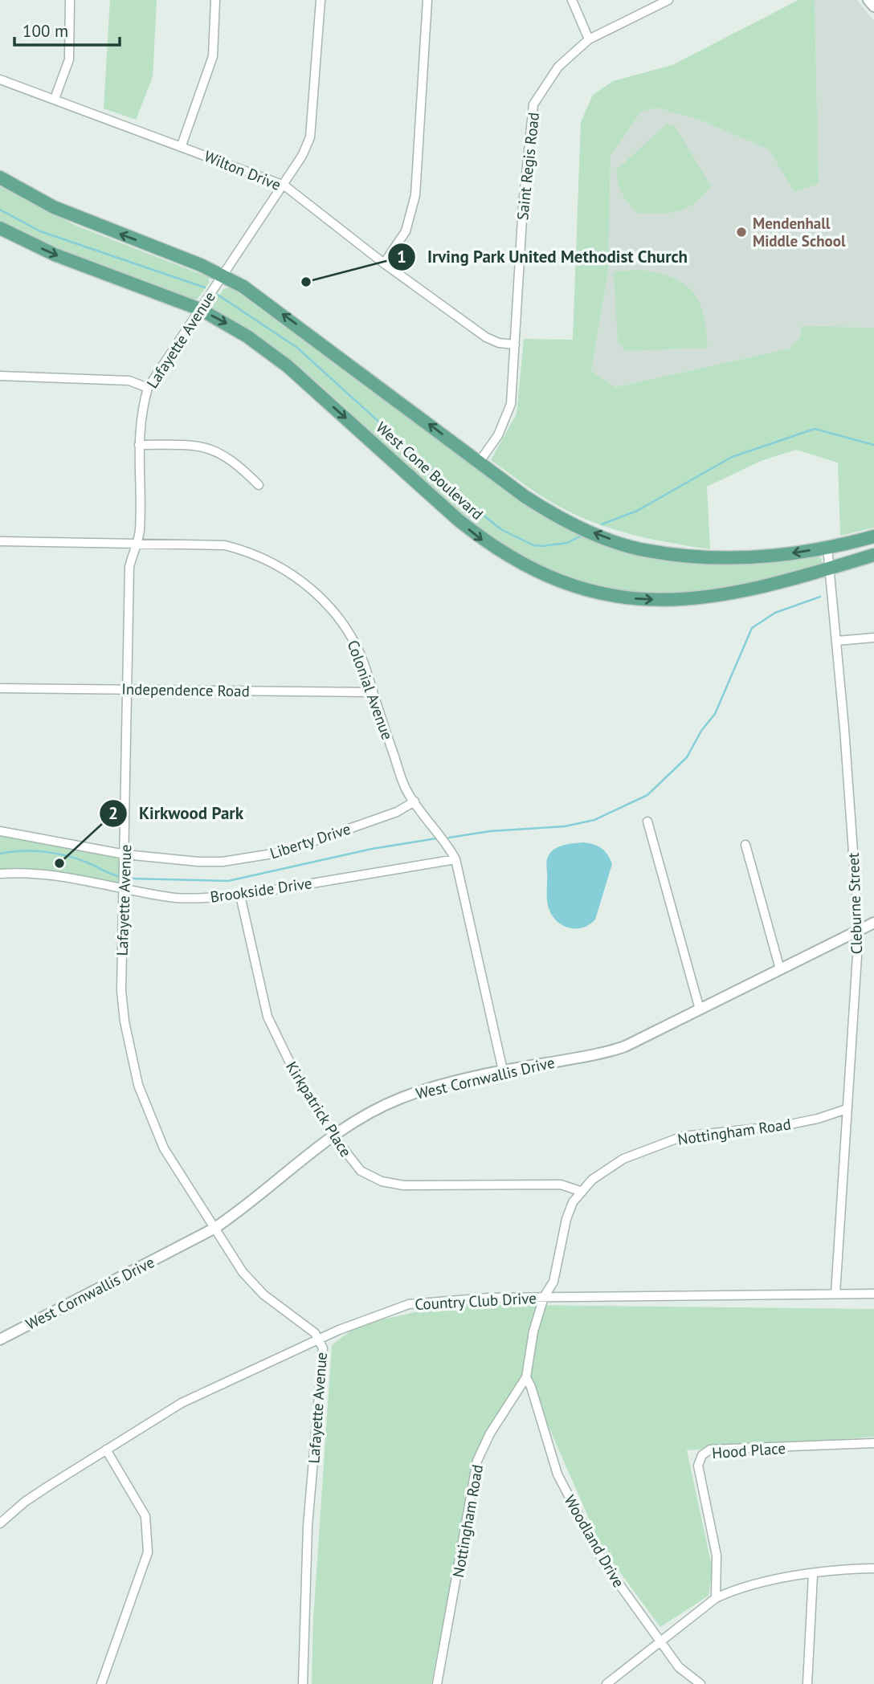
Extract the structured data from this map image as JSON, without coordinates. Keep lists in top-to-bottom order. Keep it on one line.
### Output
{"streets":{"main road":["West Cone Boulevard"],"street":["Saint Regis Road","Wilton Drive","Lafayette Avenue","Independence Road","Colonial Avenue","Liberty Drive","Brookside Drive","Cleburne Street","West Cornwallis Drive","Kirkpatrick Place","Nottingham Road","Country Club Drive","Hood Place","Woodland Drive"]},"crossings":[["Saint Regis Road","Wilton Drive"],["Saint Regis Road","West Cone Boulevard"],["Wilton Drive","Lafayette Avenue"],["Lafayette Avenue","West Cone Boulevard"],["Lafayette Avenue","Independence Road"],["Lafayette Avenue","Colonial Avenue"],["Lafayette Avenue","Liberty Drive"],["Lafayette Avenue","Brookside Drive"],["Lafayette Avenue","West Cornwallis Drive"],["Lafayette Avenue","Country Club Drive"],["West Cone Boulevard","Cleburne Street"],["Independence Road","Colonial Avenue"],["Colonial Avenue","Liberty Drive"],["Colonial Avenue","Brookside Drive"],["Colonial Avenue","West Cornwallis Drive"],["Brookside Drive","Kirkpatrick Place"],["Cleburne Street","West Cornwallis Drive"],["Cleburne Street","Nottingham Road"],["Cleburne Street","Country Club Drive"],["West Cornwallis Drive","Kirkpatrick Place"],["Kirkpatrick Place","Nottingham Road"],["Nottingham Road","Country Club Drive"],["Nottingham Road","Woodland Drive"]],"places":["Mendenhall Middle School","Irving Park United Methodist Church","Kirkwood Park"],"scale_bar":"100 m"}
